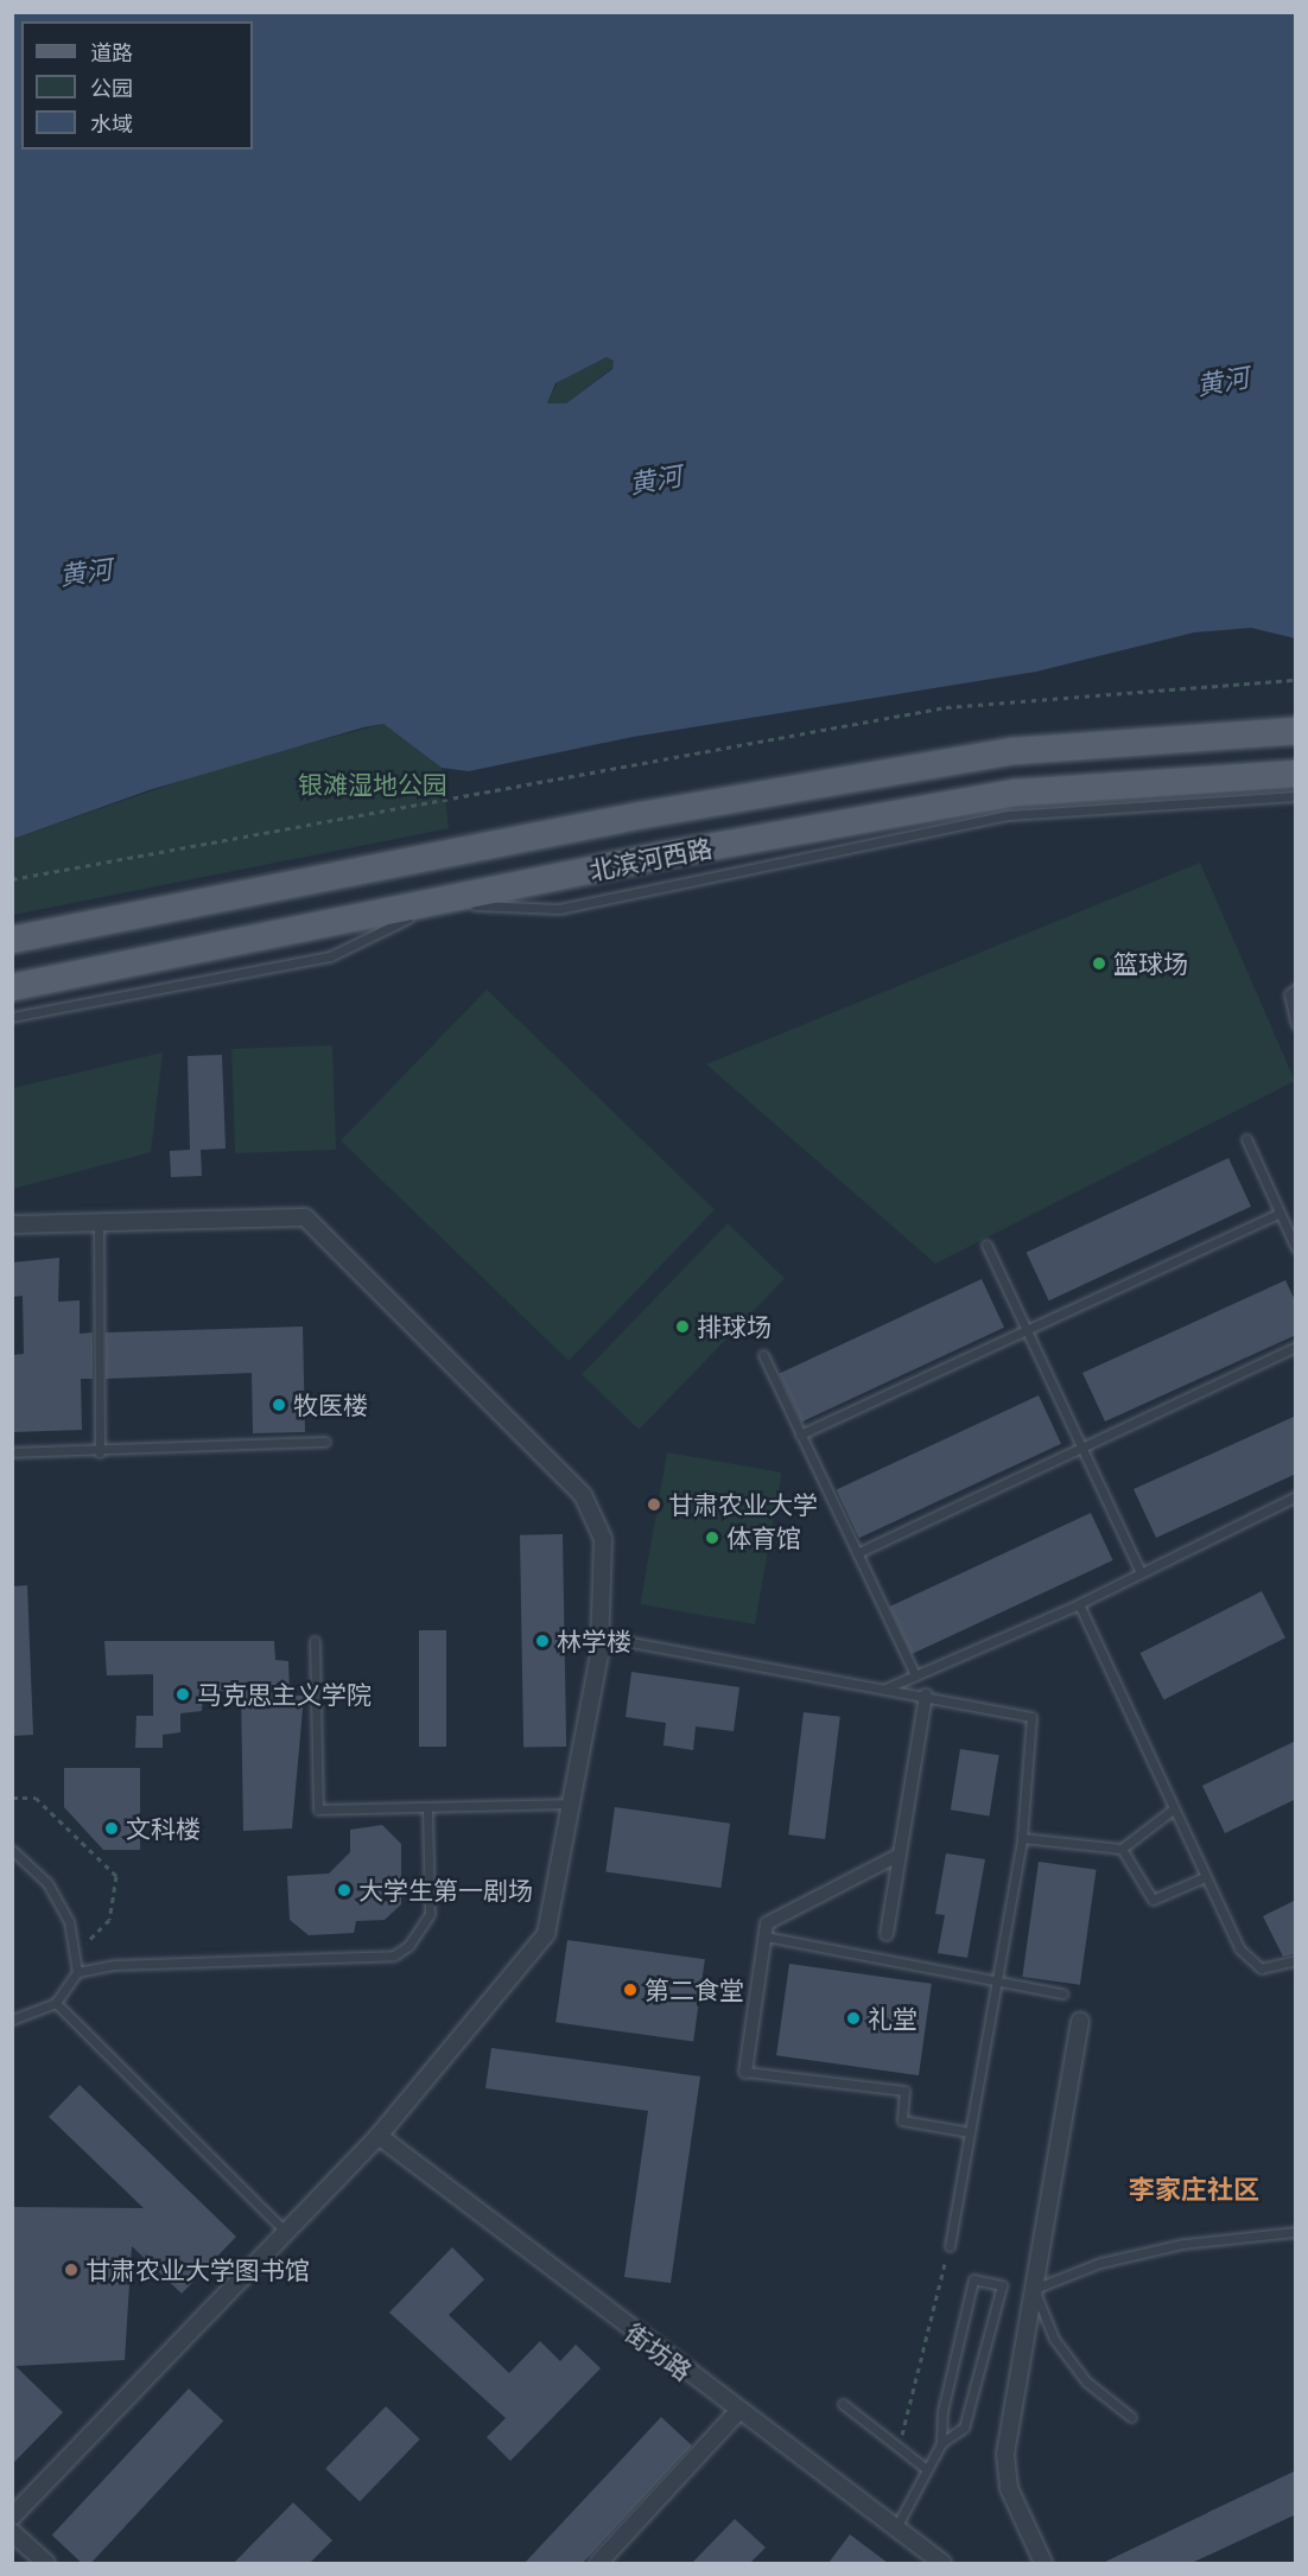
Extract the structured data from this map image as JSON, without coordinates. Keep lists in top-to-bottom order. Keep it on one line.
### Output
{"streets":{"main road":["北滨河西路"],"street":["街坊路"]},"districts":["李家庄社区"],"water":["黄河"],"parks":["银滩湿地公园"],"places":["篮球场","排球场","牧医楼","甘肃农业大学","体育馆","林学楼","马克思主义学院","文科楼","大学生第一剧场","第二食堂","礼堂","甘肃农业大学图书馆"],"legend":["道路","公园","水域"]}
